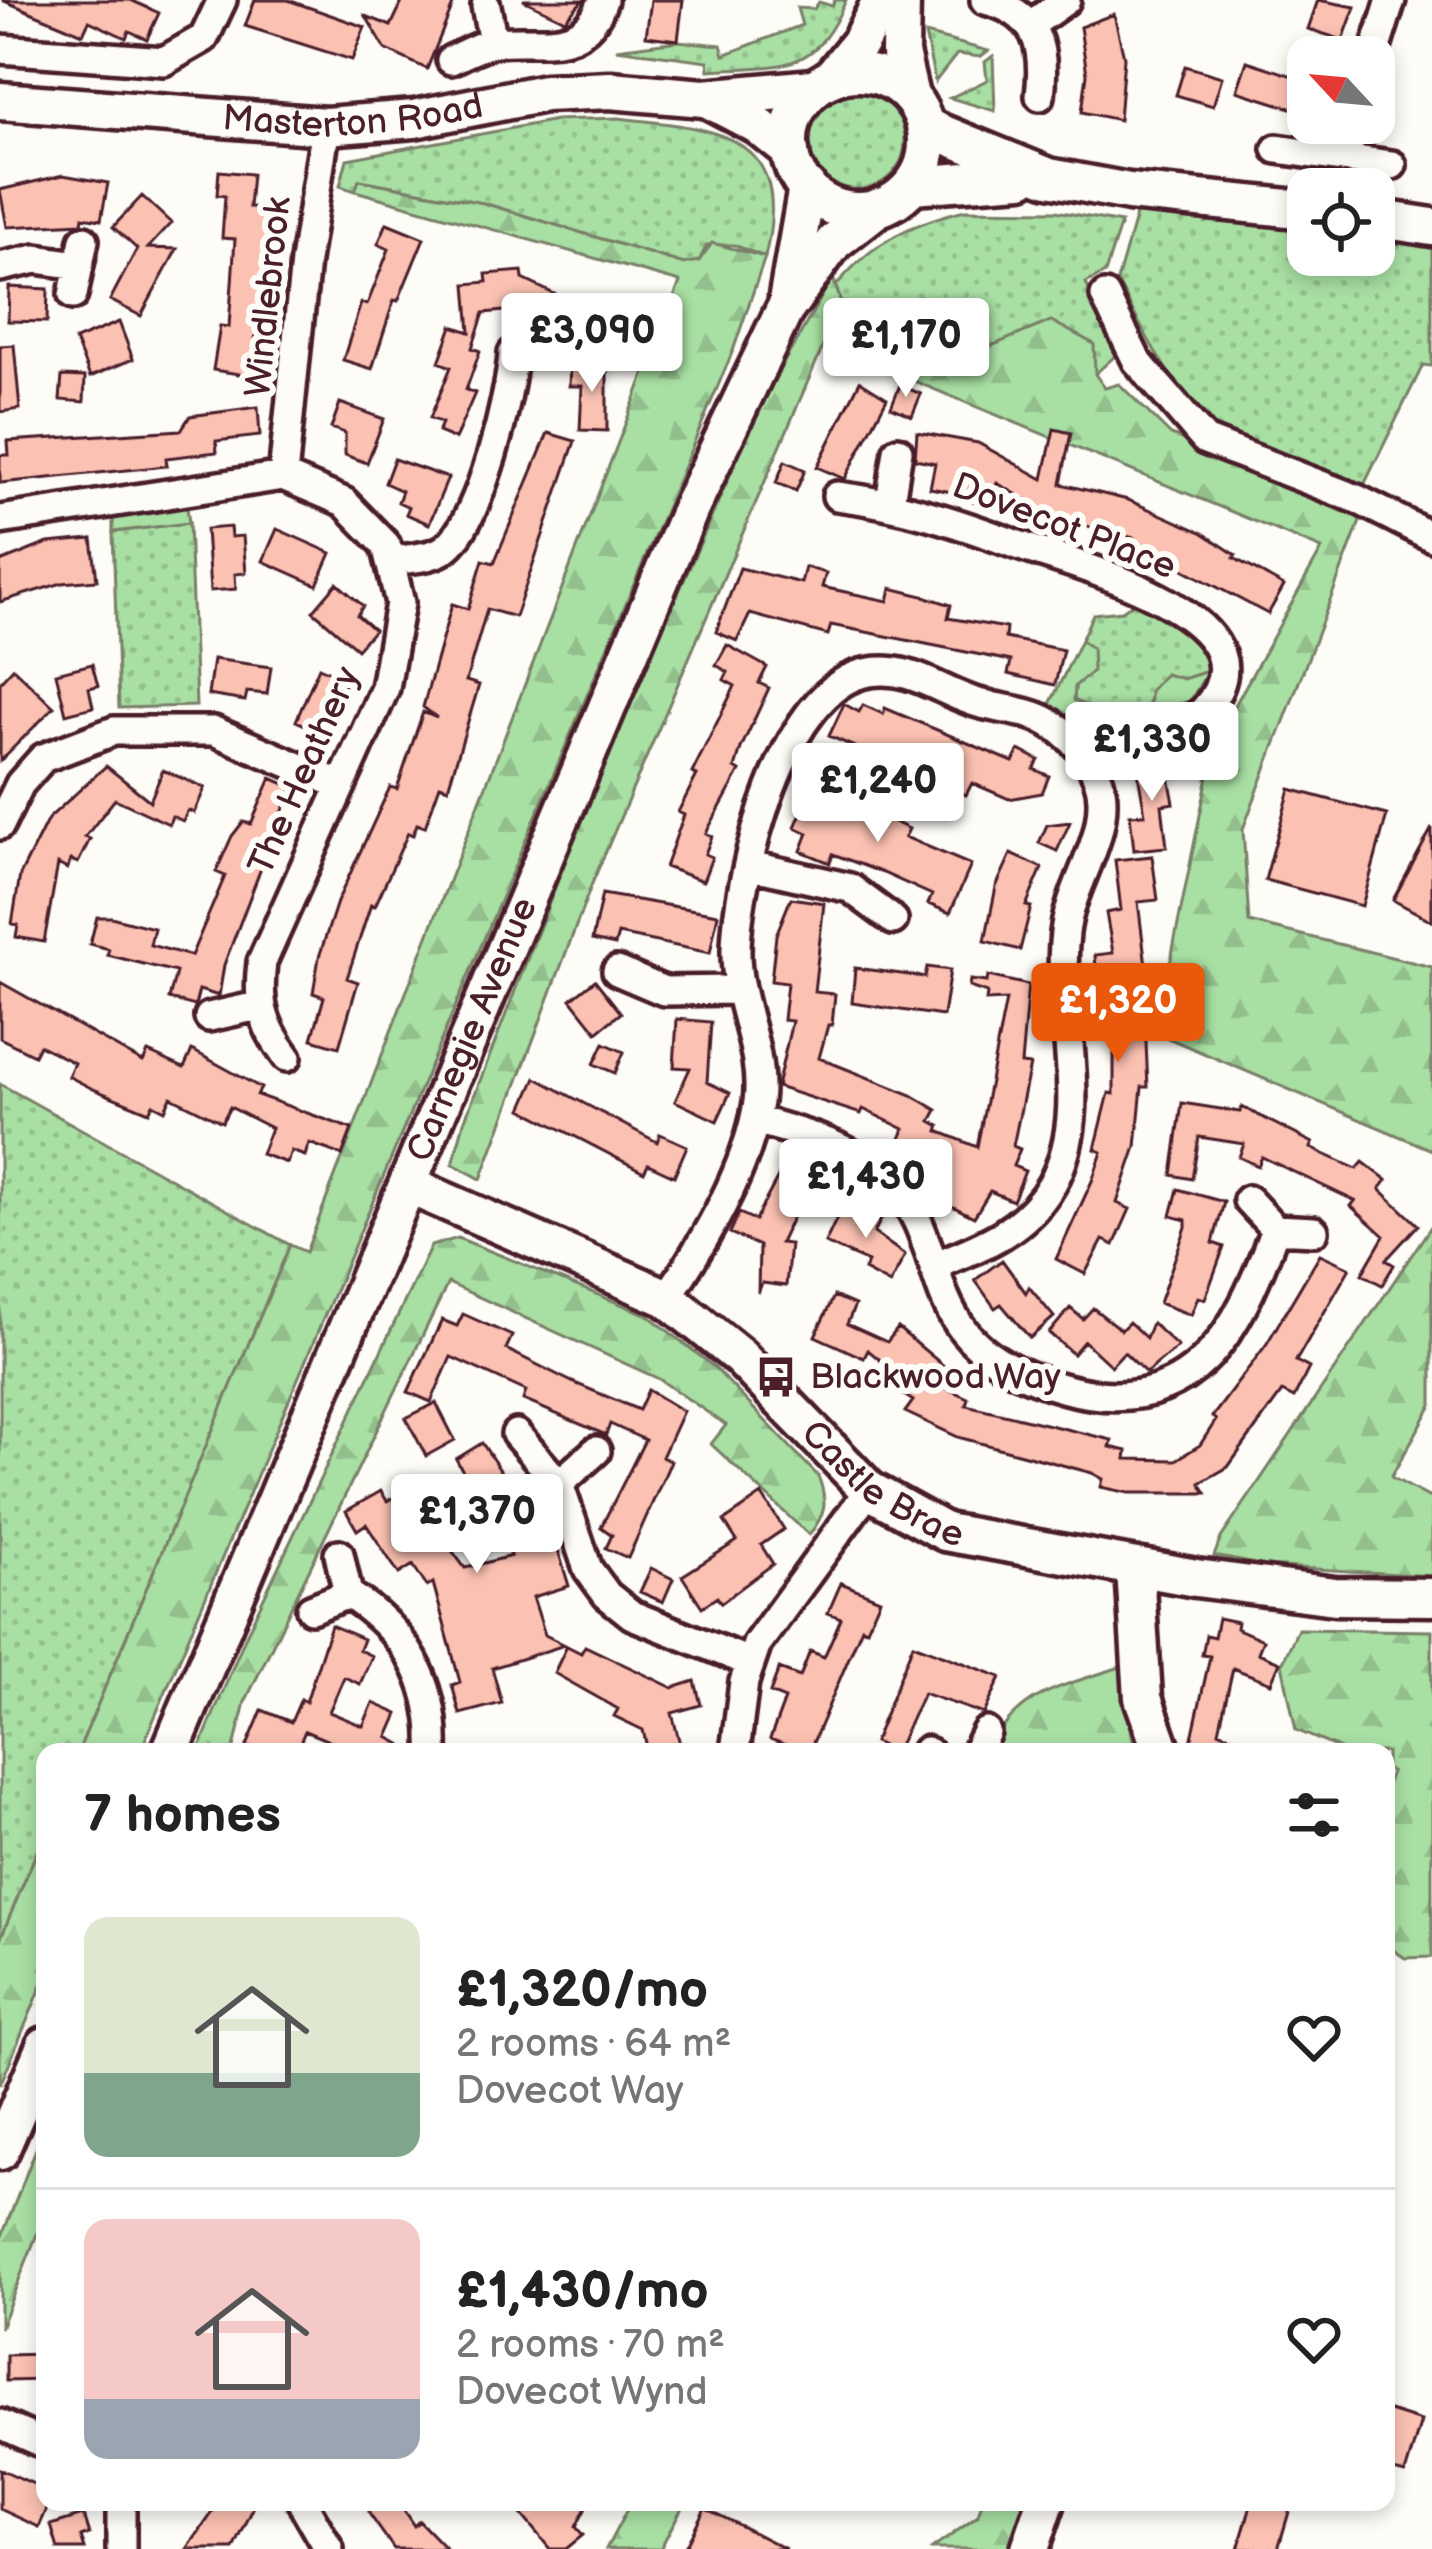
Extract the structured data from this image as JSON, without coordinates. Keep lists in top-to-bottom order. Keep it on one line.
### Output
{"streets":{"street":["Masterton Road","Windlebrook","Dovecot Place","The Heathery","Carnegie Avenue","Castle Brae"]},"crossings":[["Masterton Road","Windlebrook"],["Masterton Road","Carnegie Avenue"],["Carnegie Avenue","Castle Brae"]],"places":{"bus stop":["Blackwood Way"]},"north":"top left","page":{"price":["£3,090","£1,170","£1,330","£1,240","£1,320","£1,430","£1,370"],"heading":"7 homes","list":[{"name":"£1,320/mo","note":"2 rooms · 64 m² · Dovecot Way"},{"name":"£1,430/mo","note":"2 rooms · 70 m² · Dovecot Wynd"}]}}
